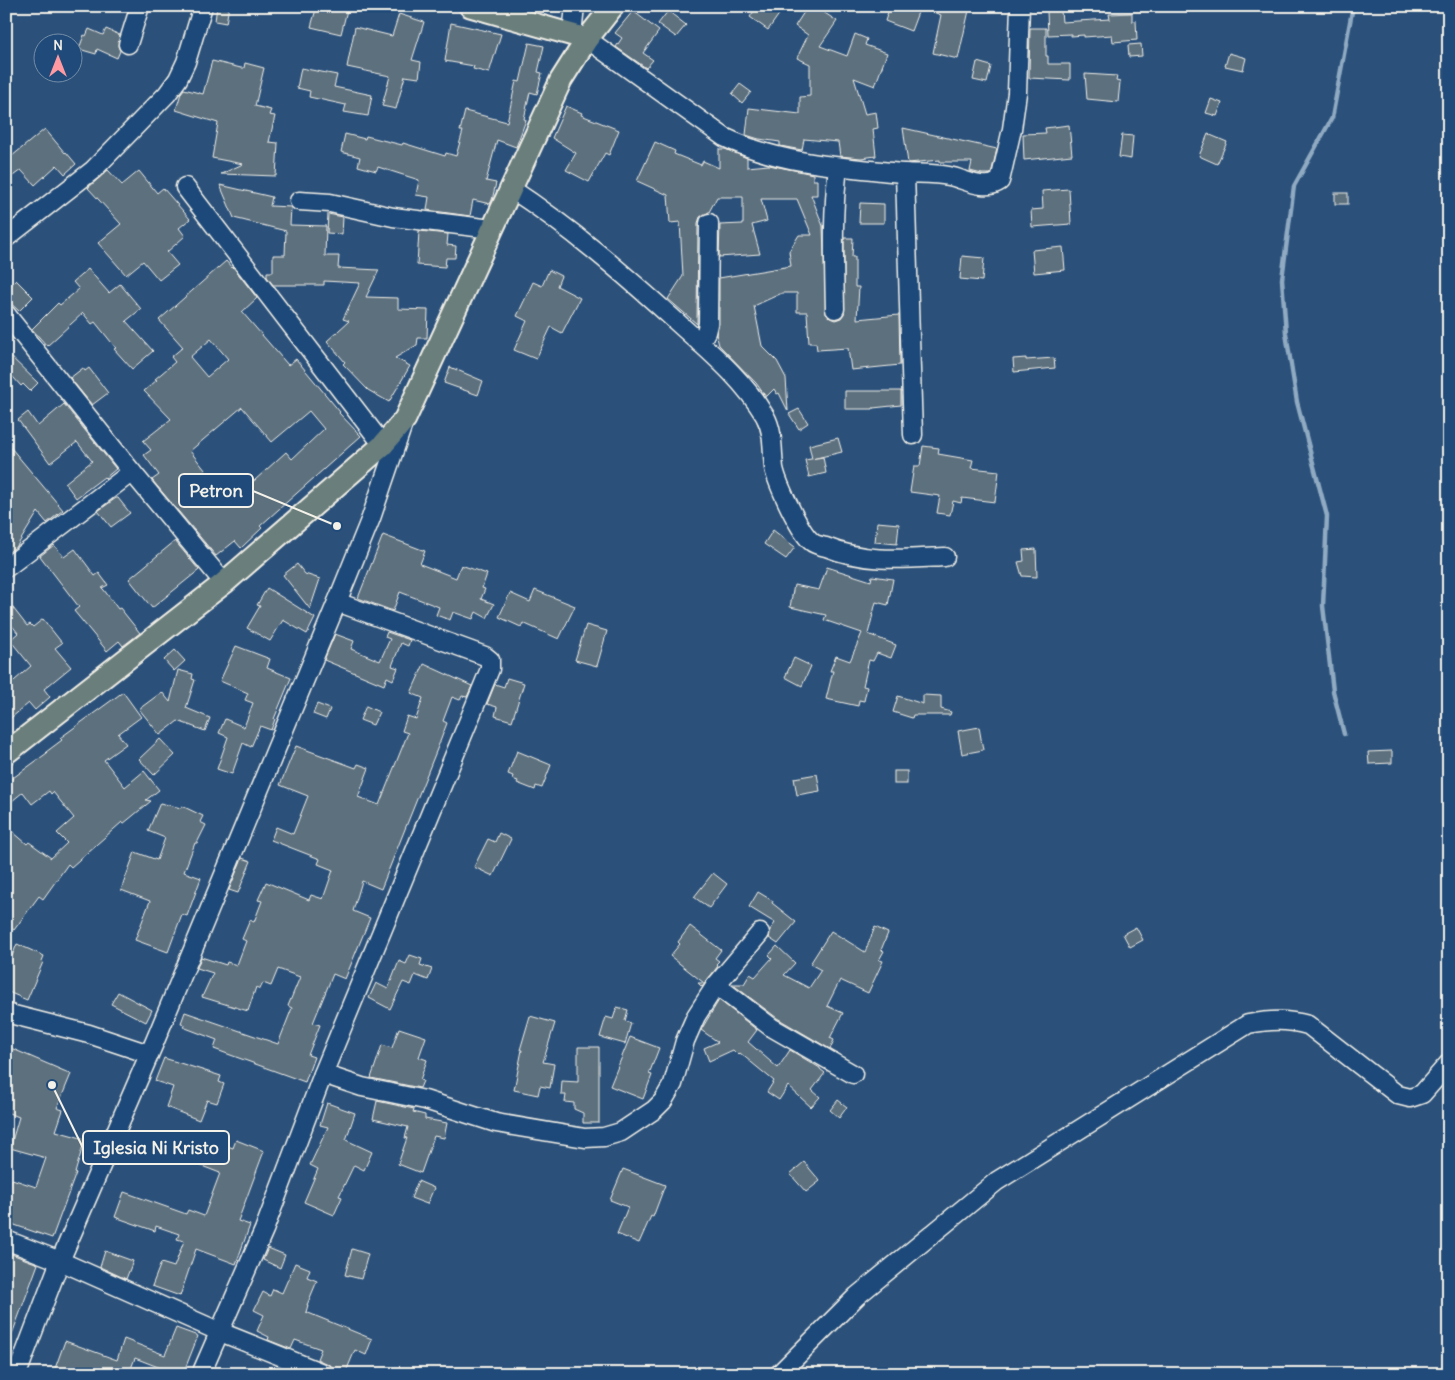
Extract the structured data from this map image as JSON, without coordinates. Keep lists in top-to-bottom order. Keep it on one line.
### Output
{"places":["Petron","Iglesia Ni Kristo"],"north":"top"}
